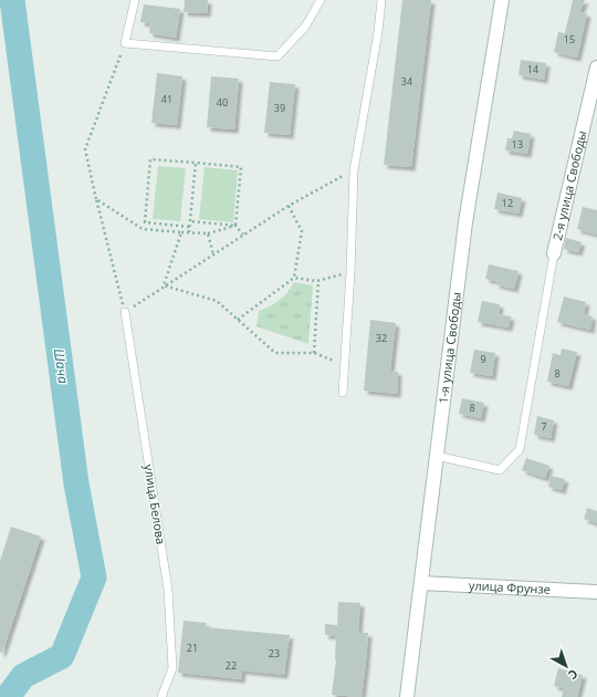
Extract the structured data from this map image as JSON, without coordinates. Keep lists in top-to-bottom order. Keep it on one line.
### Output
{"streets":{"street":["2-я улица Свободы","1-я улица Свободы","улица Фрунзе"],"lane":["улица Белова"]},"crossings":[["1-я улица Свободы","улица Фрунзе"]],"water":["Шача"],"house_numbers":["15","14","34","41","40","39","13","12","32","9","8","8","7","21","23","22"],"north":"bottom right"}
